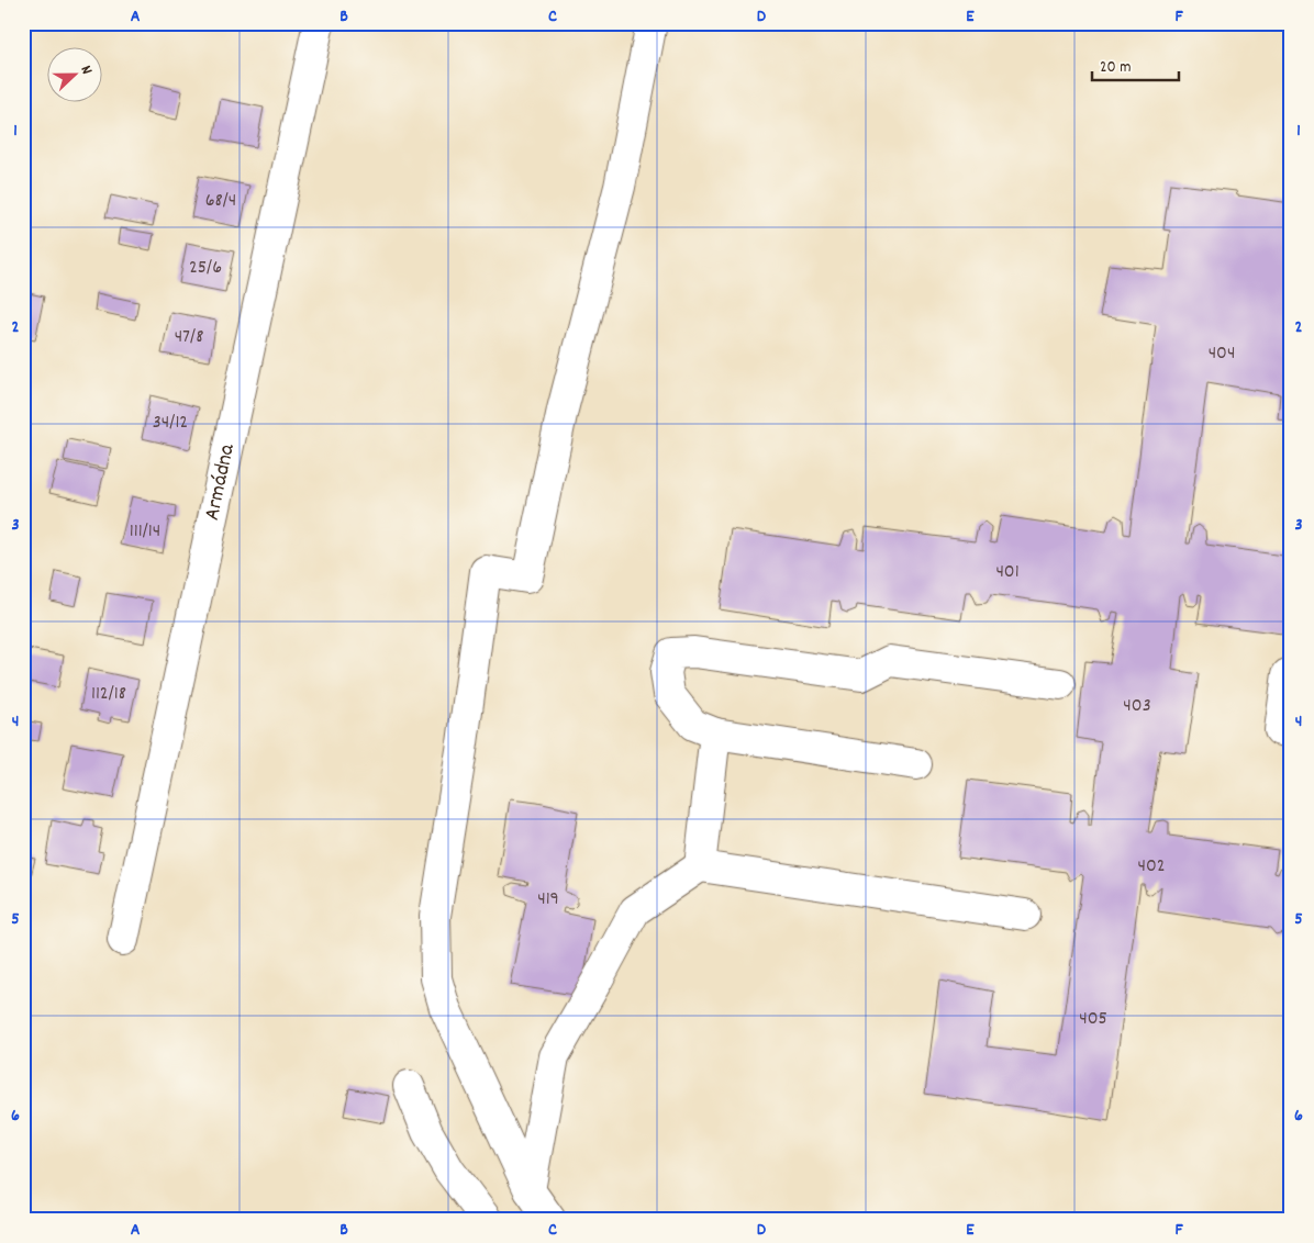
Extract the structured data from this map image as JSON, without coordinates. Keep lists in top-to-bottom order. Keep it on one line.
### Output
{"streets":{"street":["Armádna"]},"house_numbers":["68/4","25/6","47/8","404","34/12","111/14","401","112/18","403","402","419","405"],"scale_bar":"20 m","north":"right","grid":{"columns":["A","B","C","D","E","F"],"rows":["1","2","3","4","5","6"]}}
